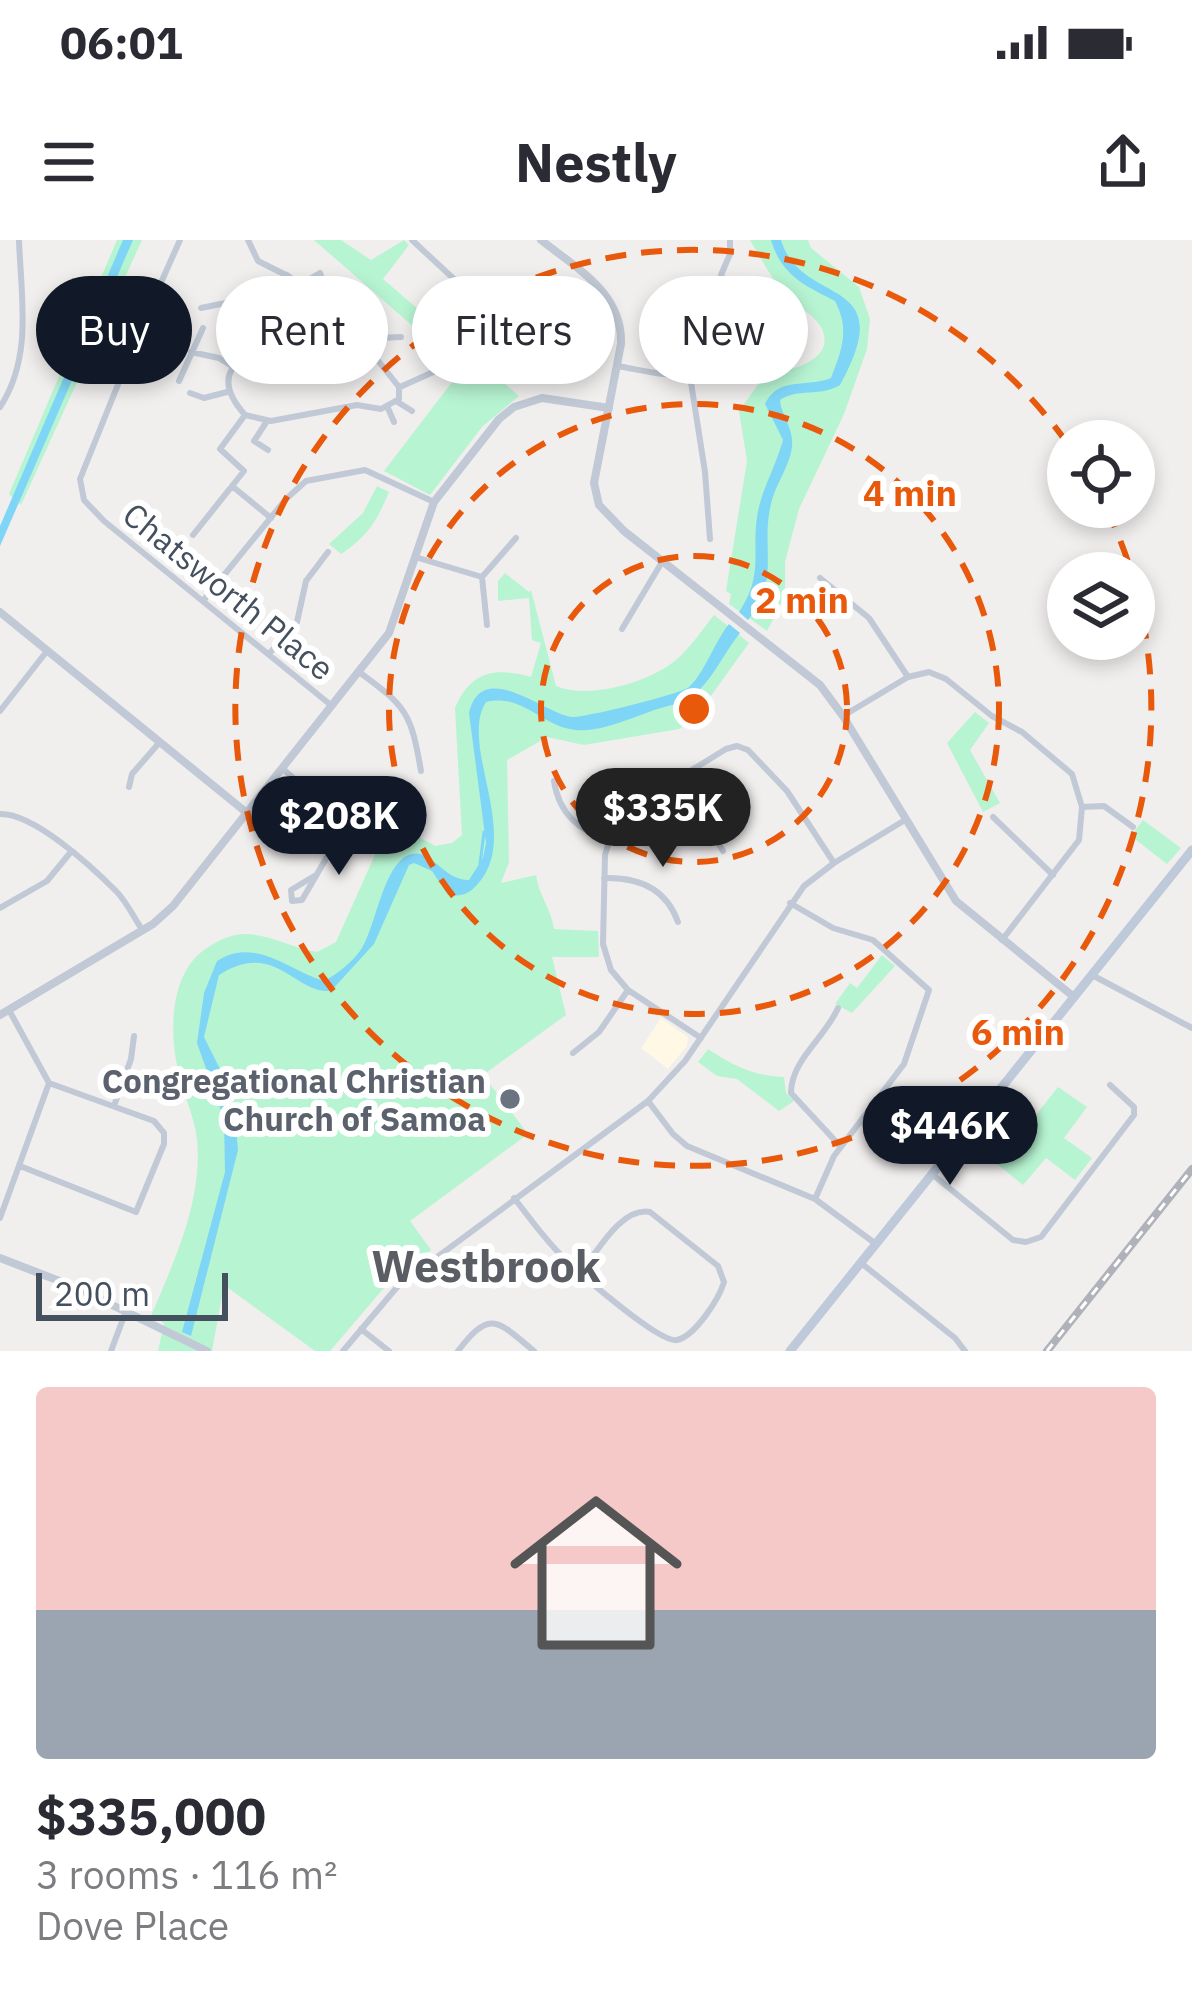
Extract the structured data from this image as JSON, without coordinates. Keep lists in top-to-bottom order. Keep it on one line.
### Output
{"streets":{"street":["Chatsworth Place"]},"districts":["Westbrook"],"places":["Congregational Christian Church of Samoa"],"scale_bar":"200 m","page":{"status":"06:01","header":"Nestly","chip":["Buy","Rent","Filters","New"],"price":["$335K","$208K","$446K"],"scale":"200 m","list":[{"name":"$335,000","note":"3 rooms · 116 m² · Dove Place"}]},"rings":["4 min","2 min","6 min"]}
